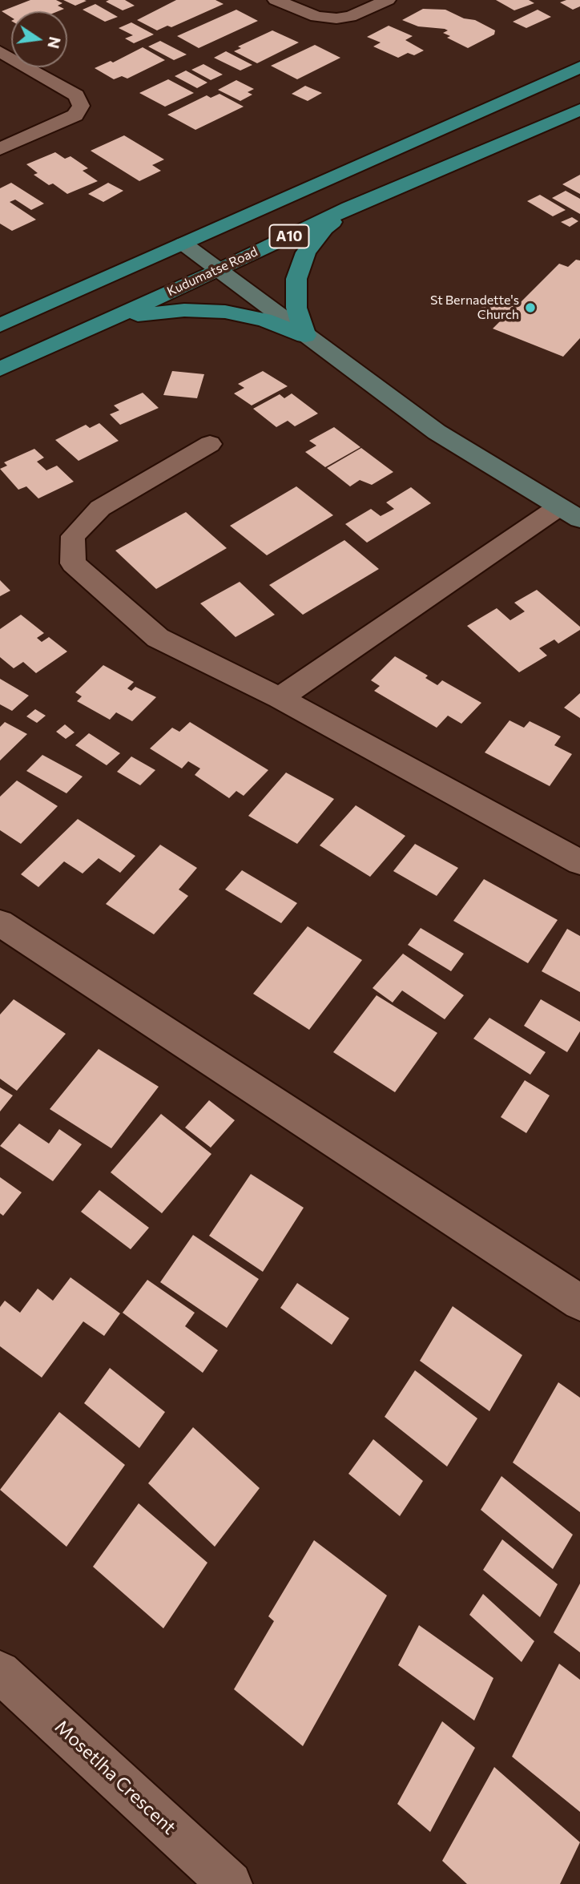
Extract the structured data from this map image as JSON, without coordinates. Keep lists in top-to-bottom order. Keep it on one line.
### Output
{"streets":{"main road":["A10","Kudumatse Road"],"street":["Mosetlha Crescent"]},"places":["St Bernadette's Church"],"north":"right"}
